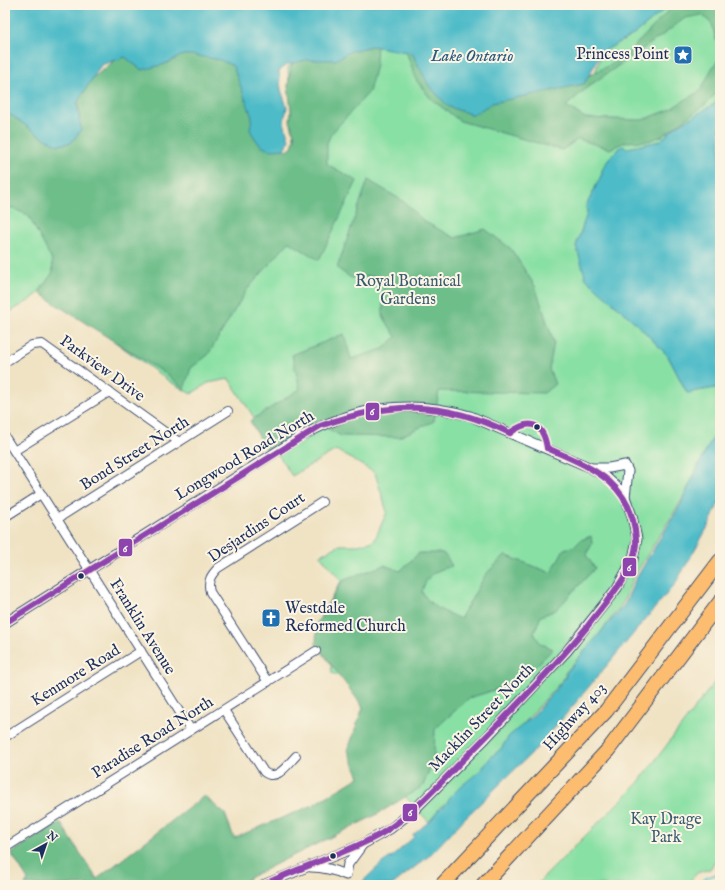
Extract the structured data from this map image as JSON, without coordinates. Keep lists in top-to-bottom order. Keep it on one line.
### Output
{"streets":{"highway":["Highway 403"],"street":["Parkview Drive","Bond Street North","Longwood Road North","Desjardins Court","Franklin Avenue","Kenmore Road","Macklin Street North","Paradise Road North"]},"crossings":[["Parkview Drive","Bond Street North"],["Bond Street North","Franklin Avenue"],["Longwood Road North","Franklin Avenue"],["Longwood Road North","Macklin Street North"],["Desjardins Court","Paradise Road North"],["Franklin Avenue","Kenmore Road"],["Franklin Avenue","Paradise Road North"]],"water":["Lake Ontario"],"parks":["Royal Botanical Gardens","Kay Drage Park"],"places":{"place":["Princess Point"],"church":["Westdale Reformed Church"]},"lines":["transit line 6"],"north":"top right"}
